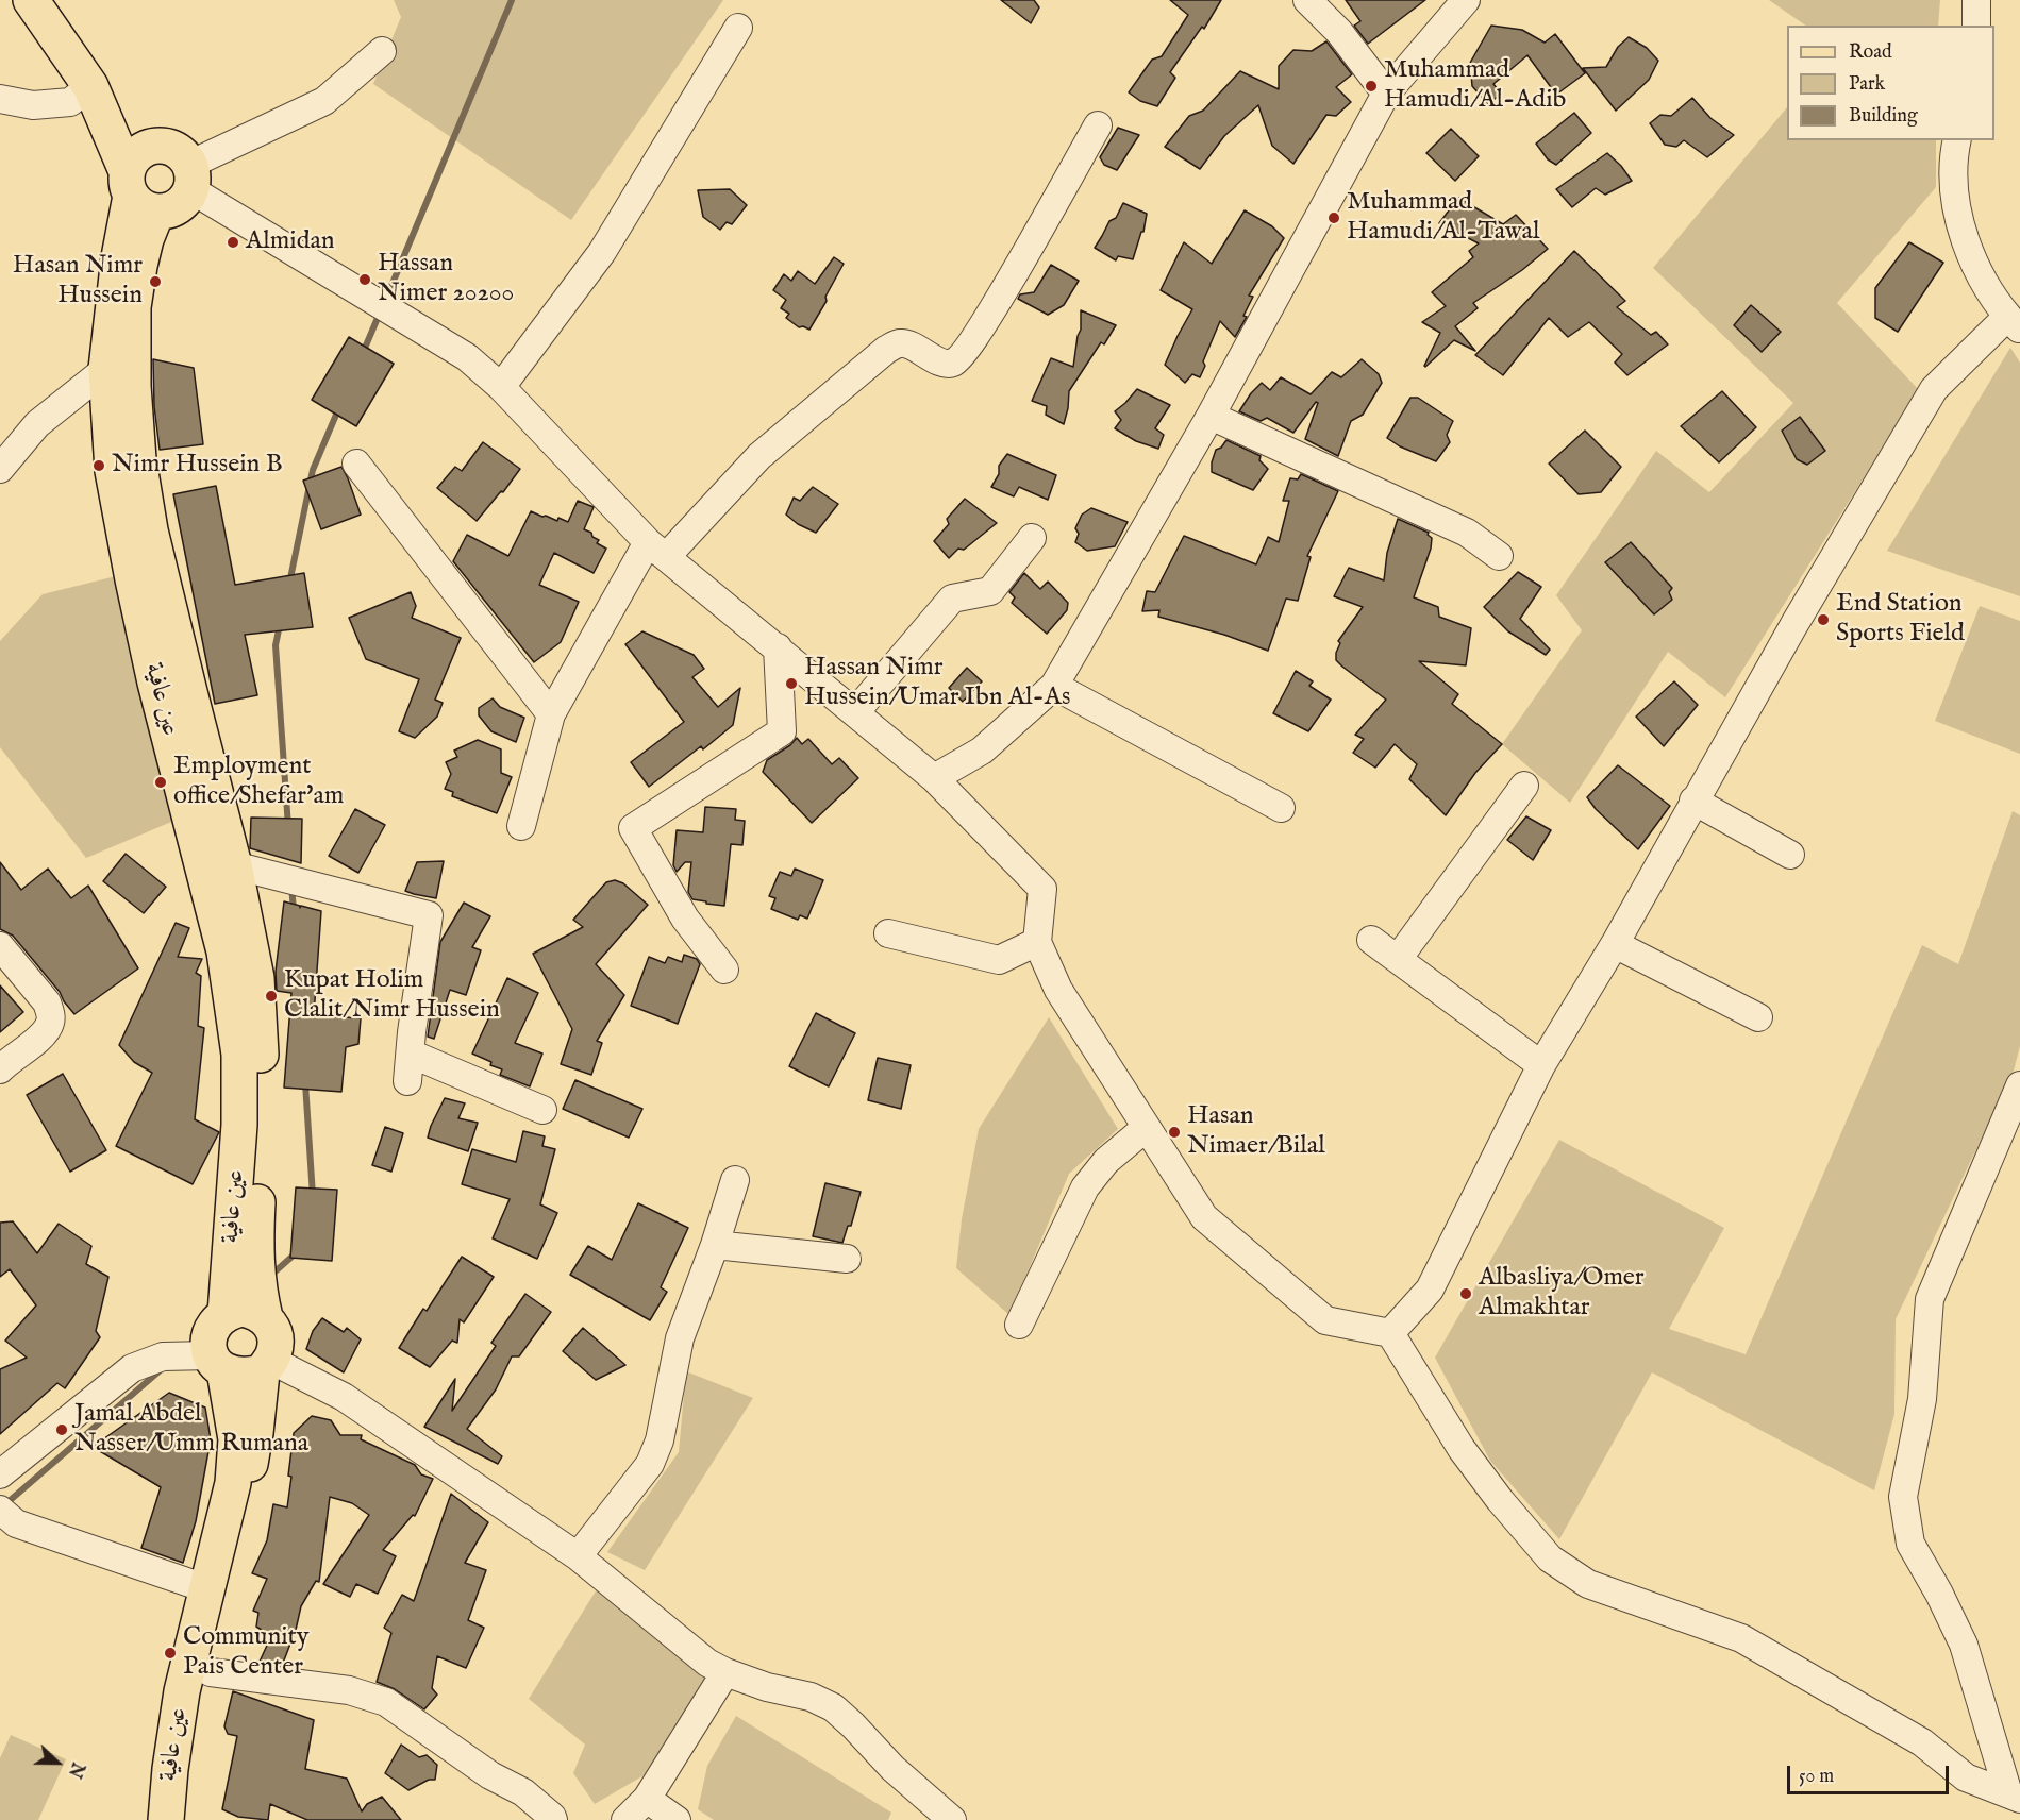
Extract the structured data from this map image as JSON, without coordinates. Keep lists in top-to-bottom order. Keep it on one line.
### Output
{"streets":{"main road":["عين عافية"]},"places":["Muhammad Hamudi/Al-Adib","Muhammad Hamudi/Al-Tawal","Almidan","Hassan Nimer 20200","Hasan Nimr Hussein","Nimr Hussein B","End Station Sports Field","Hassan Nimr Hussein/Umar Ibn Al-As","Employment office/Shefar'am","Kupat Holim Clalit/Nimr Hussein","Hasan Nimaer/Bilal","Albasliya/Omer Almakhtar","Jamal Abdel Nasser/Umm Rumana","Community Pais Center"],"legend":["Road","Park","Building"],"scale_bar":"50 m","north":"right"}
